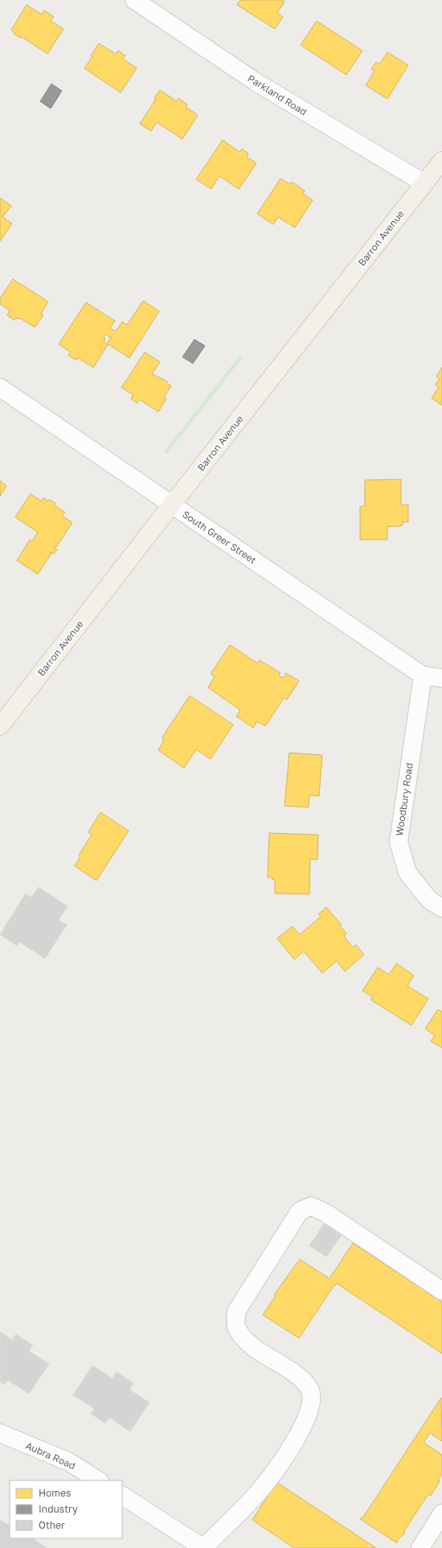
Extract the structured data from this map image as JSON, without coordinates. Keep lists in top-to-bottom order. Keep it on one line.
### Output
{"streets":{"main road":["Barron Avenue"],"street":["Parkland Road","South Greer Street","Woodbury Road","Aubra Road"]},"crossings":[["Parkland Road","Barron Avenue"],["Barron Avenue","South Greer Street"],["South Greer Street","Woodbury Road"]],"legend":["Homes","Industry","Other"]}
